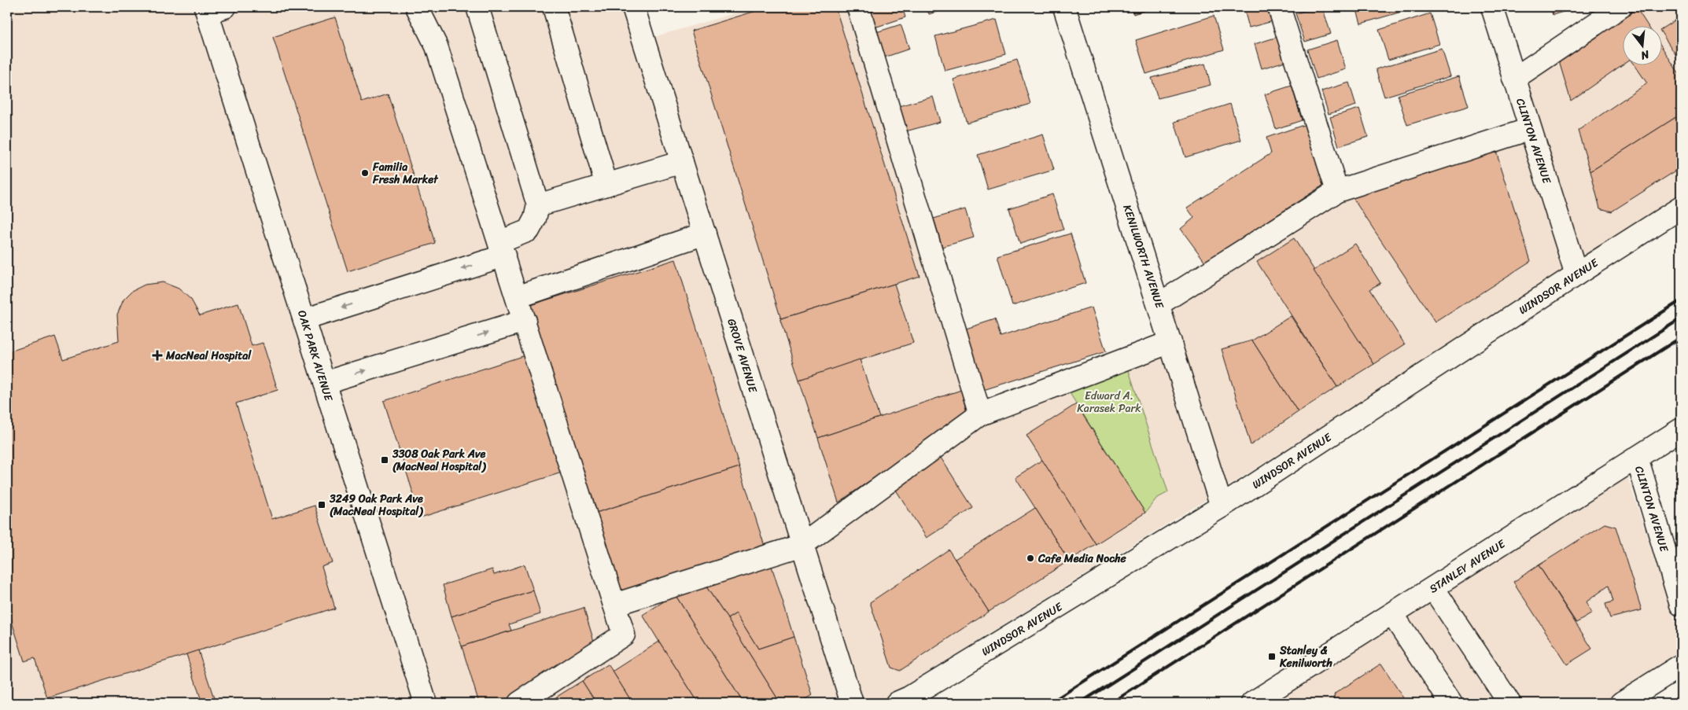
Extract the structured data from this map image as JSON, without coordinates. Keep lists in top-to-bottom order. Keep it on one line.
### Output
{"streets":{"street":["CLINTON AVENUE","KENILWORTH AVENUE","WINDSOR AVENUE","OAK PARK AVENUE","GROVE AVENUE","STANLEY AVENUE"]},"crossings":[["CLINTON AVENUE","WINDSOR AVENUE"],["CLINTON AVENUE","STANLEY AVENUE"],["KENILWORTH AVENUE","WINDSOR AVENUE"]],"parks":["Edward A. Karasek Park"],"places":{"other":["Familia Fresh Market","Cafe Media Noche"],"health":["MacNeal Hospital"],"transit":["3308 Oak Park Ave (MacNeal Hospital)","3249 Oak Park Ave (MacNeal Hospital)","Stanley & Kenilworth"]},"north":"bottom"}
